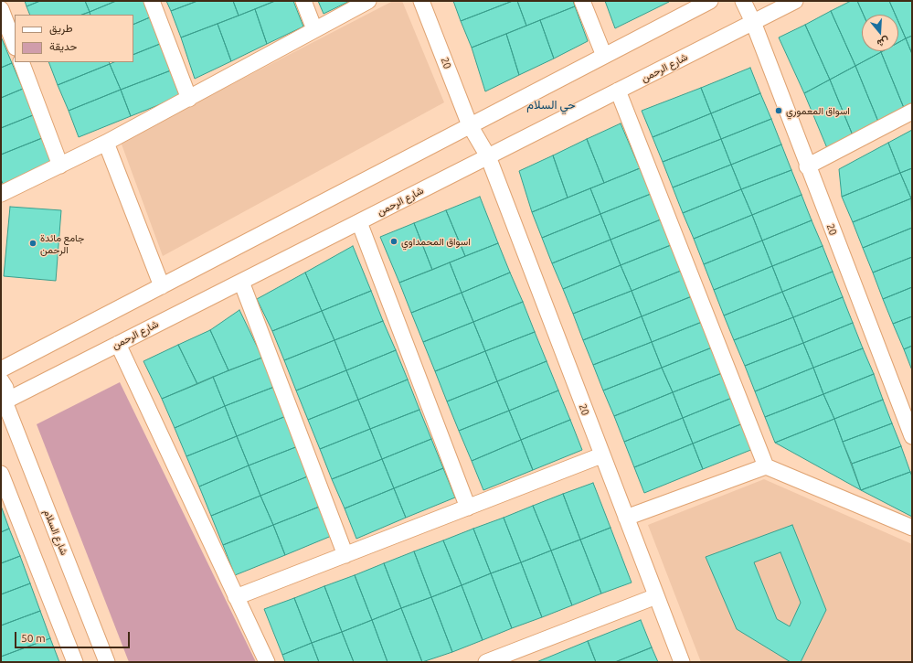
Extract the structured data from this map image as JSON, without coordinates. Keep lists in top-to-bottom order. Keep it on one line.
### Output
{"streets":{"street":["20","شارع الرحمن","شارع السلام"]},"crossings":[["20","شارع الرحمن"],["شارع الرحمن","شارع السلام"]],"districts":["حي السلام"],"places":["اسواق المعموري","اسواق المحمداوي","جامع مائدة الرحمن"],"legend":["طريق","حديقة"],"scale_bar":"50 m","north":"bottom"}
